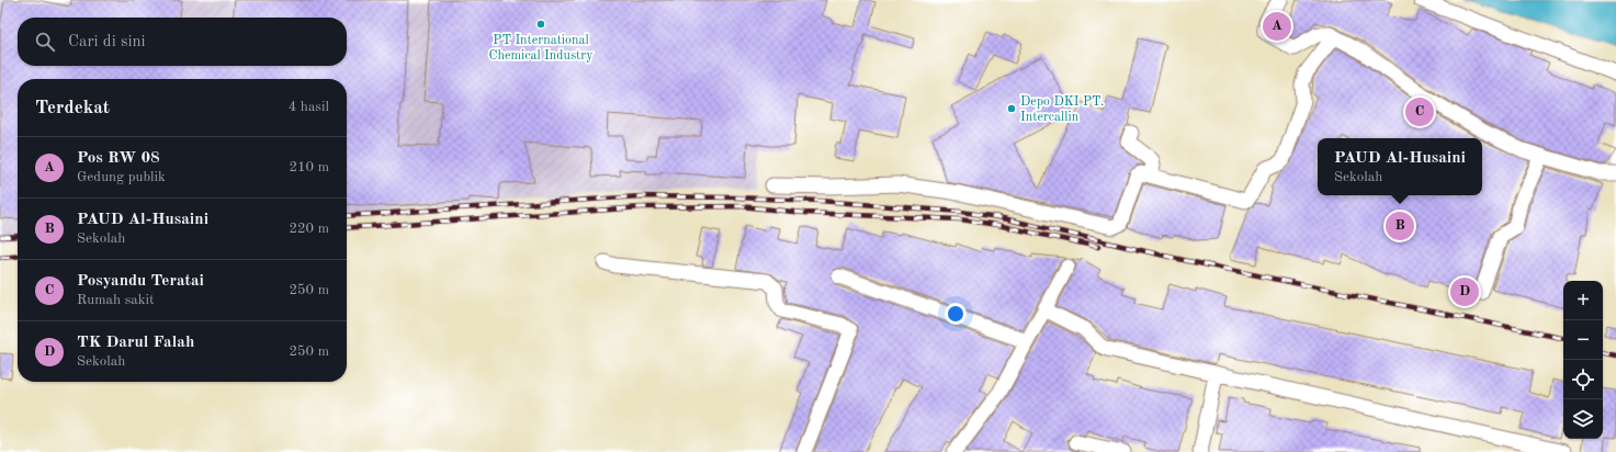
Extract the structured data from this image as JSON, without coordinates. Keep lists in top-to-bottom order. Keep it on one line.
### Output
{"places":["PT International Chemical Industry","Depo DKI PT. Intercallin"],"page":{"pins":["A","C","B","D"],"search":"Cari di sini","heading":["Terdekat","4 hasil"],"list":[{"mark":"A","name":"Pos RW 08","note":"Gedung publik","value":"210 m"},{"mark":"B","name":"PAUD Al-Husaini","note":"Sekolah","value":"220 m"},{"mark":"C","name":"Posyandu Teratai","note":"Rumah sakit","value":"250 m"},{"mark":"D","name":"TK Darul Falah","note":"Sekolah","value":"250 m"}],"popup":["PAUD Al-Husaini","Sekolah"],"map_buttons":["+","−"]}}
